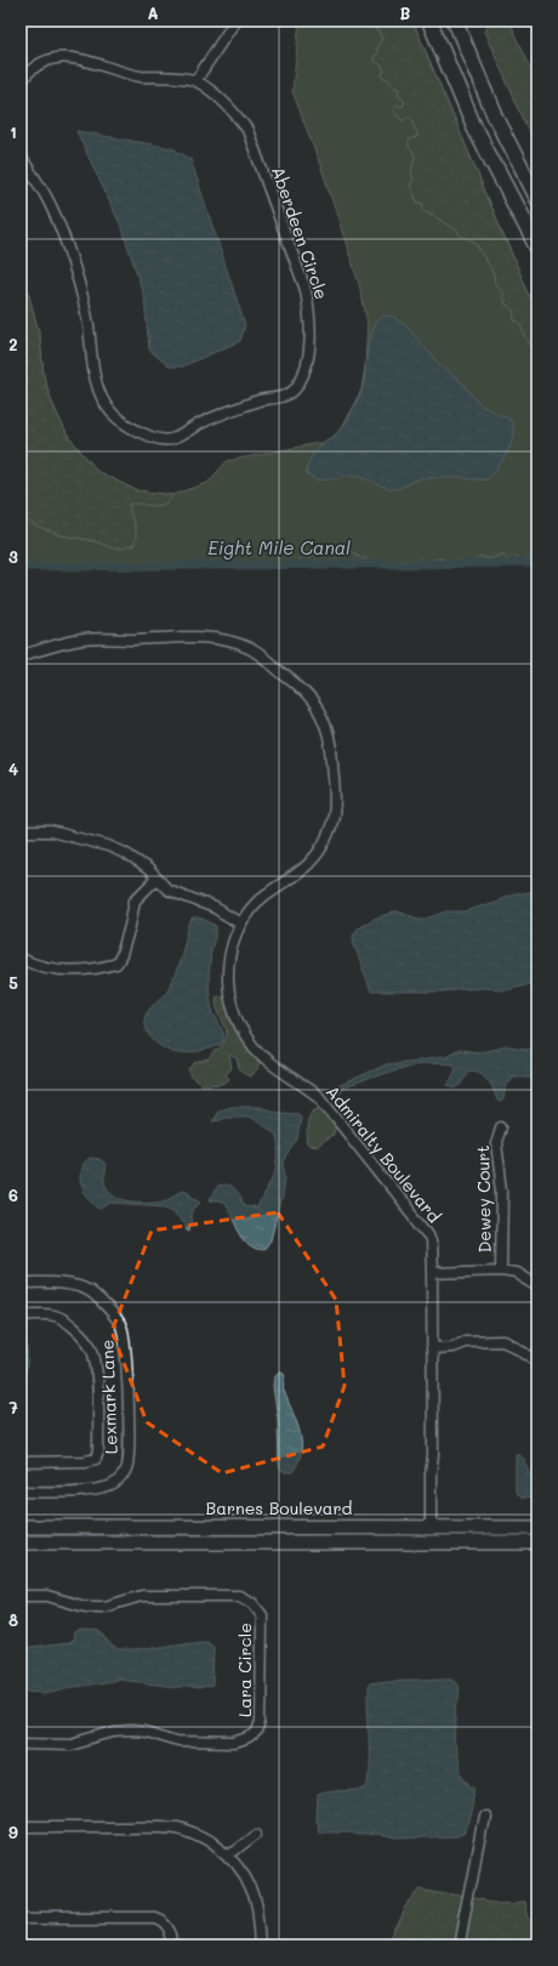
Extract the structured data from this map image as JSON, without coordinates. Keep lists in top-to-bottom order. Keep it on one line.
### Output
{"streets":{"main road":["Barnes Boulevard"],"street":["Aberdeen Circle","Admiralty Boulevard","Dewey Court","Lexmark Lane","Lara Circle"]},"crossings":[["Admiralty Boulevard","Barnes Boulevard"]],"water":["Eight Mile Canal"],"grid":{"columns":["A","B"],"rows":["1","2","3","4","5","6","7","8","9"]}}
